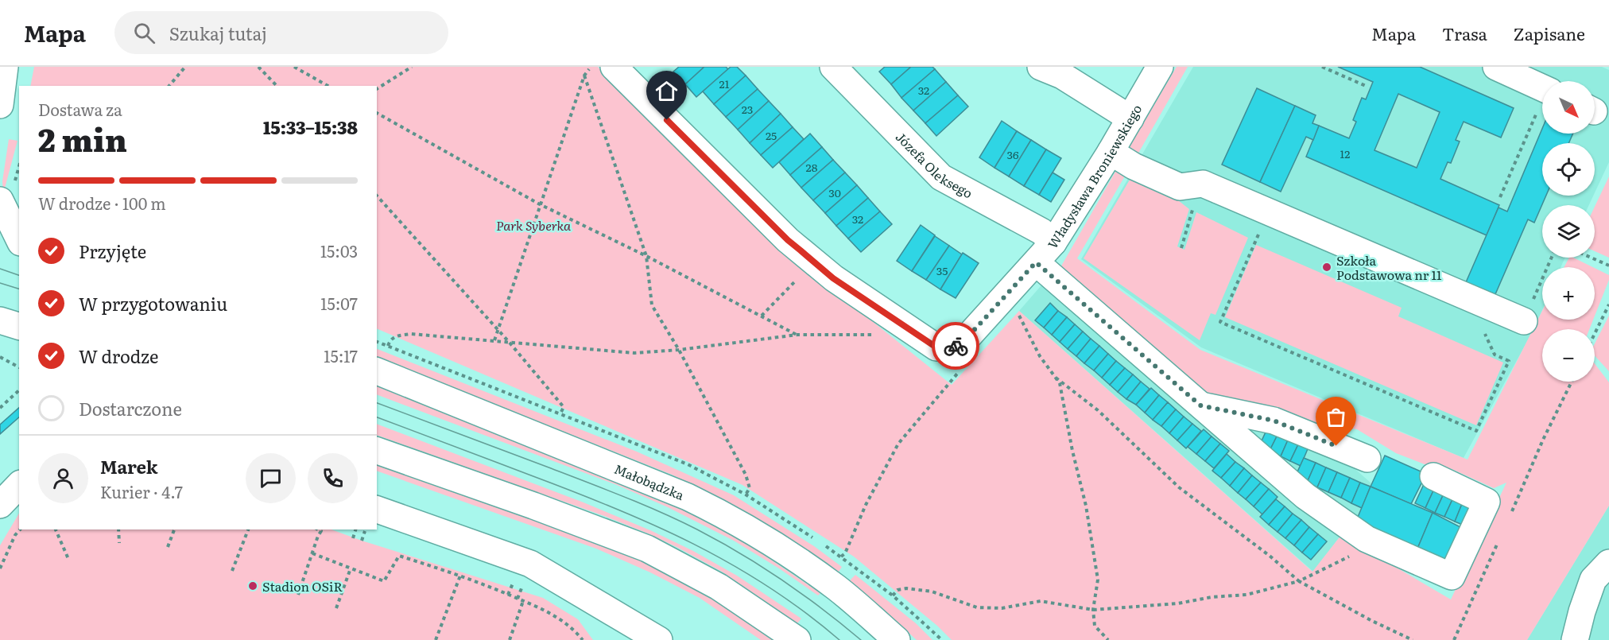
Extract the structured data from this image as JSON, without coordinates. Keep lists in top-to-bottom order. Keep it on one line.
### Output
{"streets":{"street":["Józefa Oleksego","Władysława Broniewskiego","Małobądzka"]},"crossings":[["Józefa Oleksego","Władysława Broniewskiego"]],"parks":["Park Syberka"],"places":["Szkoła Podstawowa nr 11","Stadion OSiR"],"house_numbers":["21","32","23","25","12","36","28","30","32","35"],"north":"bottom right","page":{"header":"Mapa","search":"Szukaj tutaj","nav":["Mapa","Trasa","Zapisane"],"map_buttons":["+","−"],"heading":["2 min","Dostawa za","15:33–15:38"],"panel":["Marek","Kurier · 4.7"],"bar":"W drodze · 100 m","list":[["Przyjęte","15:03"],["W przygotowaniu","15:07"],["W drodze","15:17"],"Dostarczone"]}}
